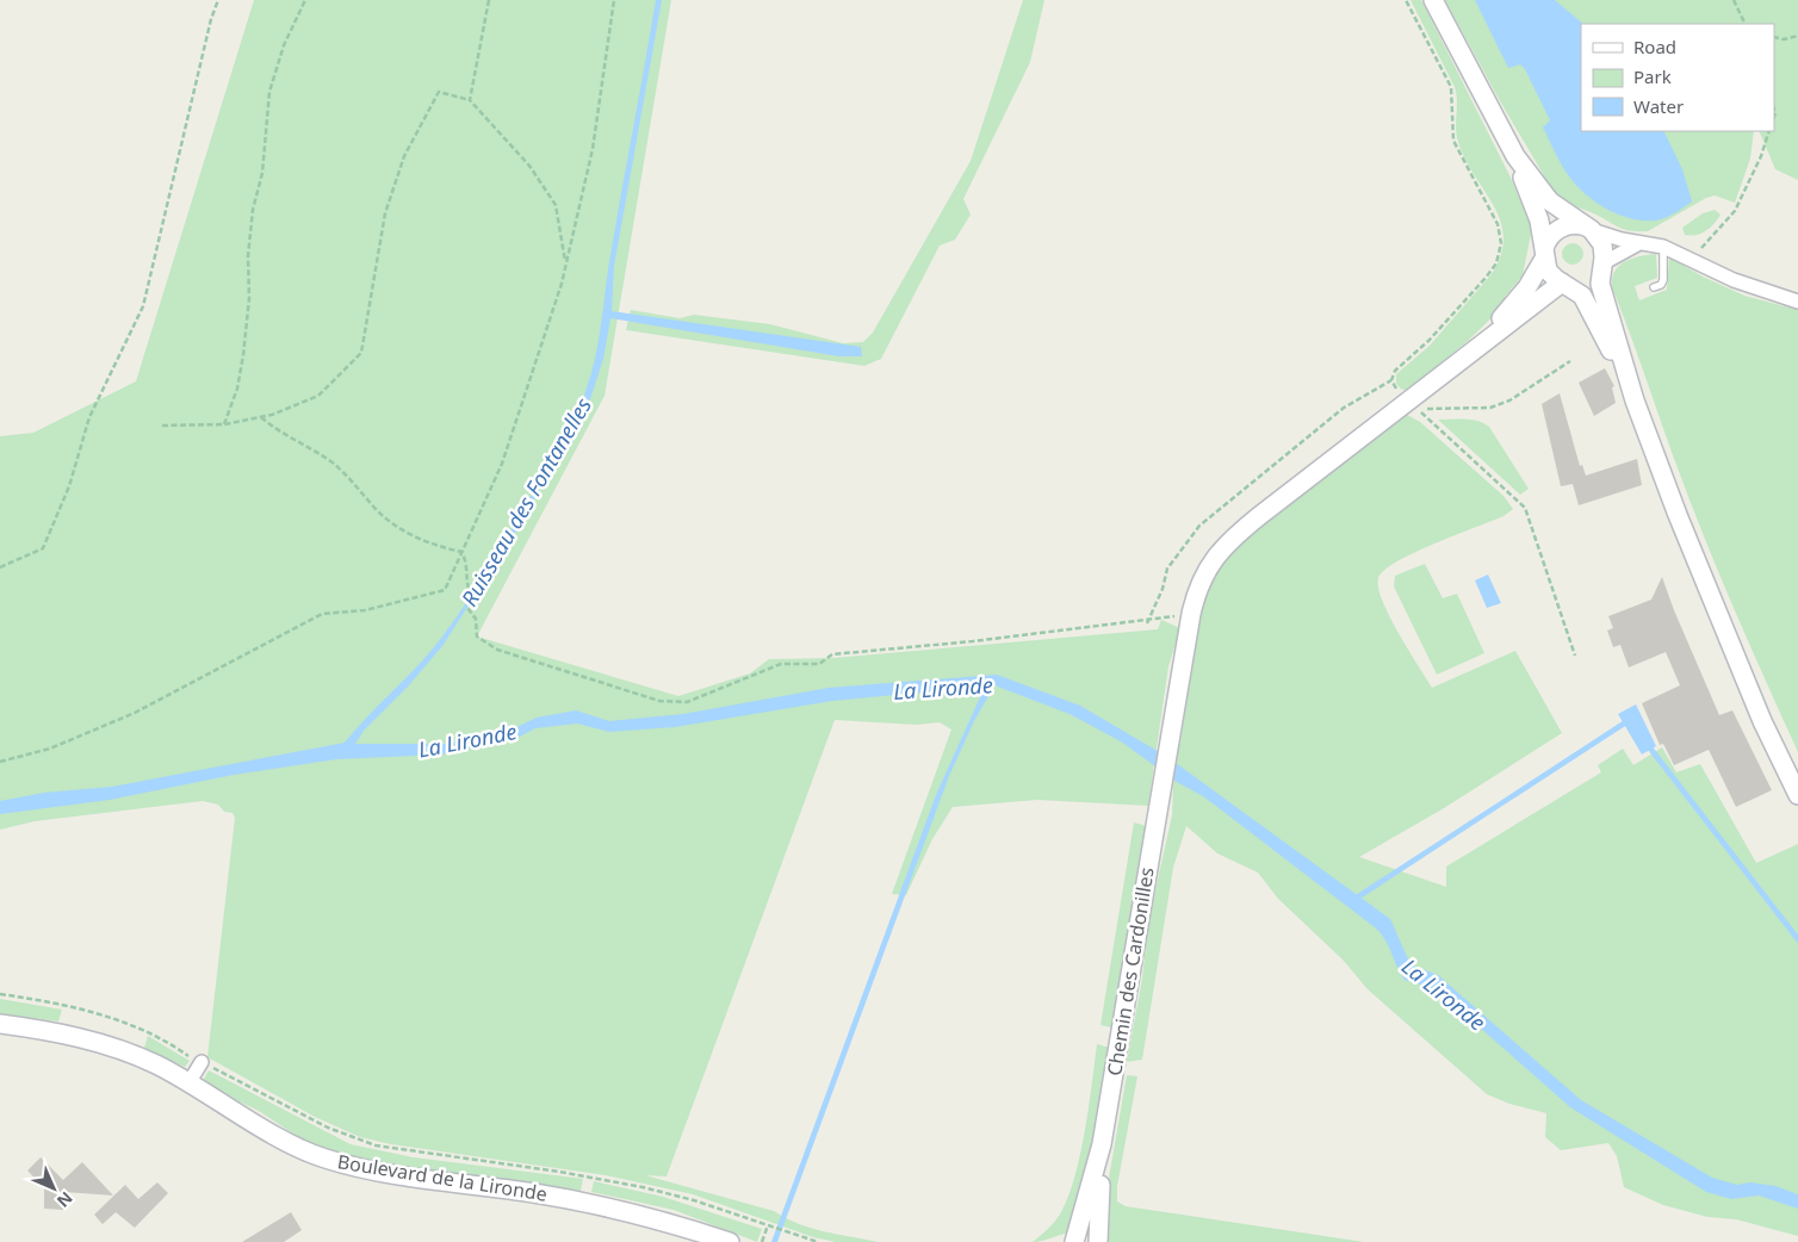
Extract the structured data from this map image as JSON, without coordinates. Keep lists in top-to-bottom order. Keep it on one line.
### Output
{"streets":{"street":["Chemin des Cardonilles","Boulevard de la Lironde"]},"water":["Ruisseau des Fontanelles","La Lironde"],"legend":["Road","Park","Water"],"north":"bottom right"}
